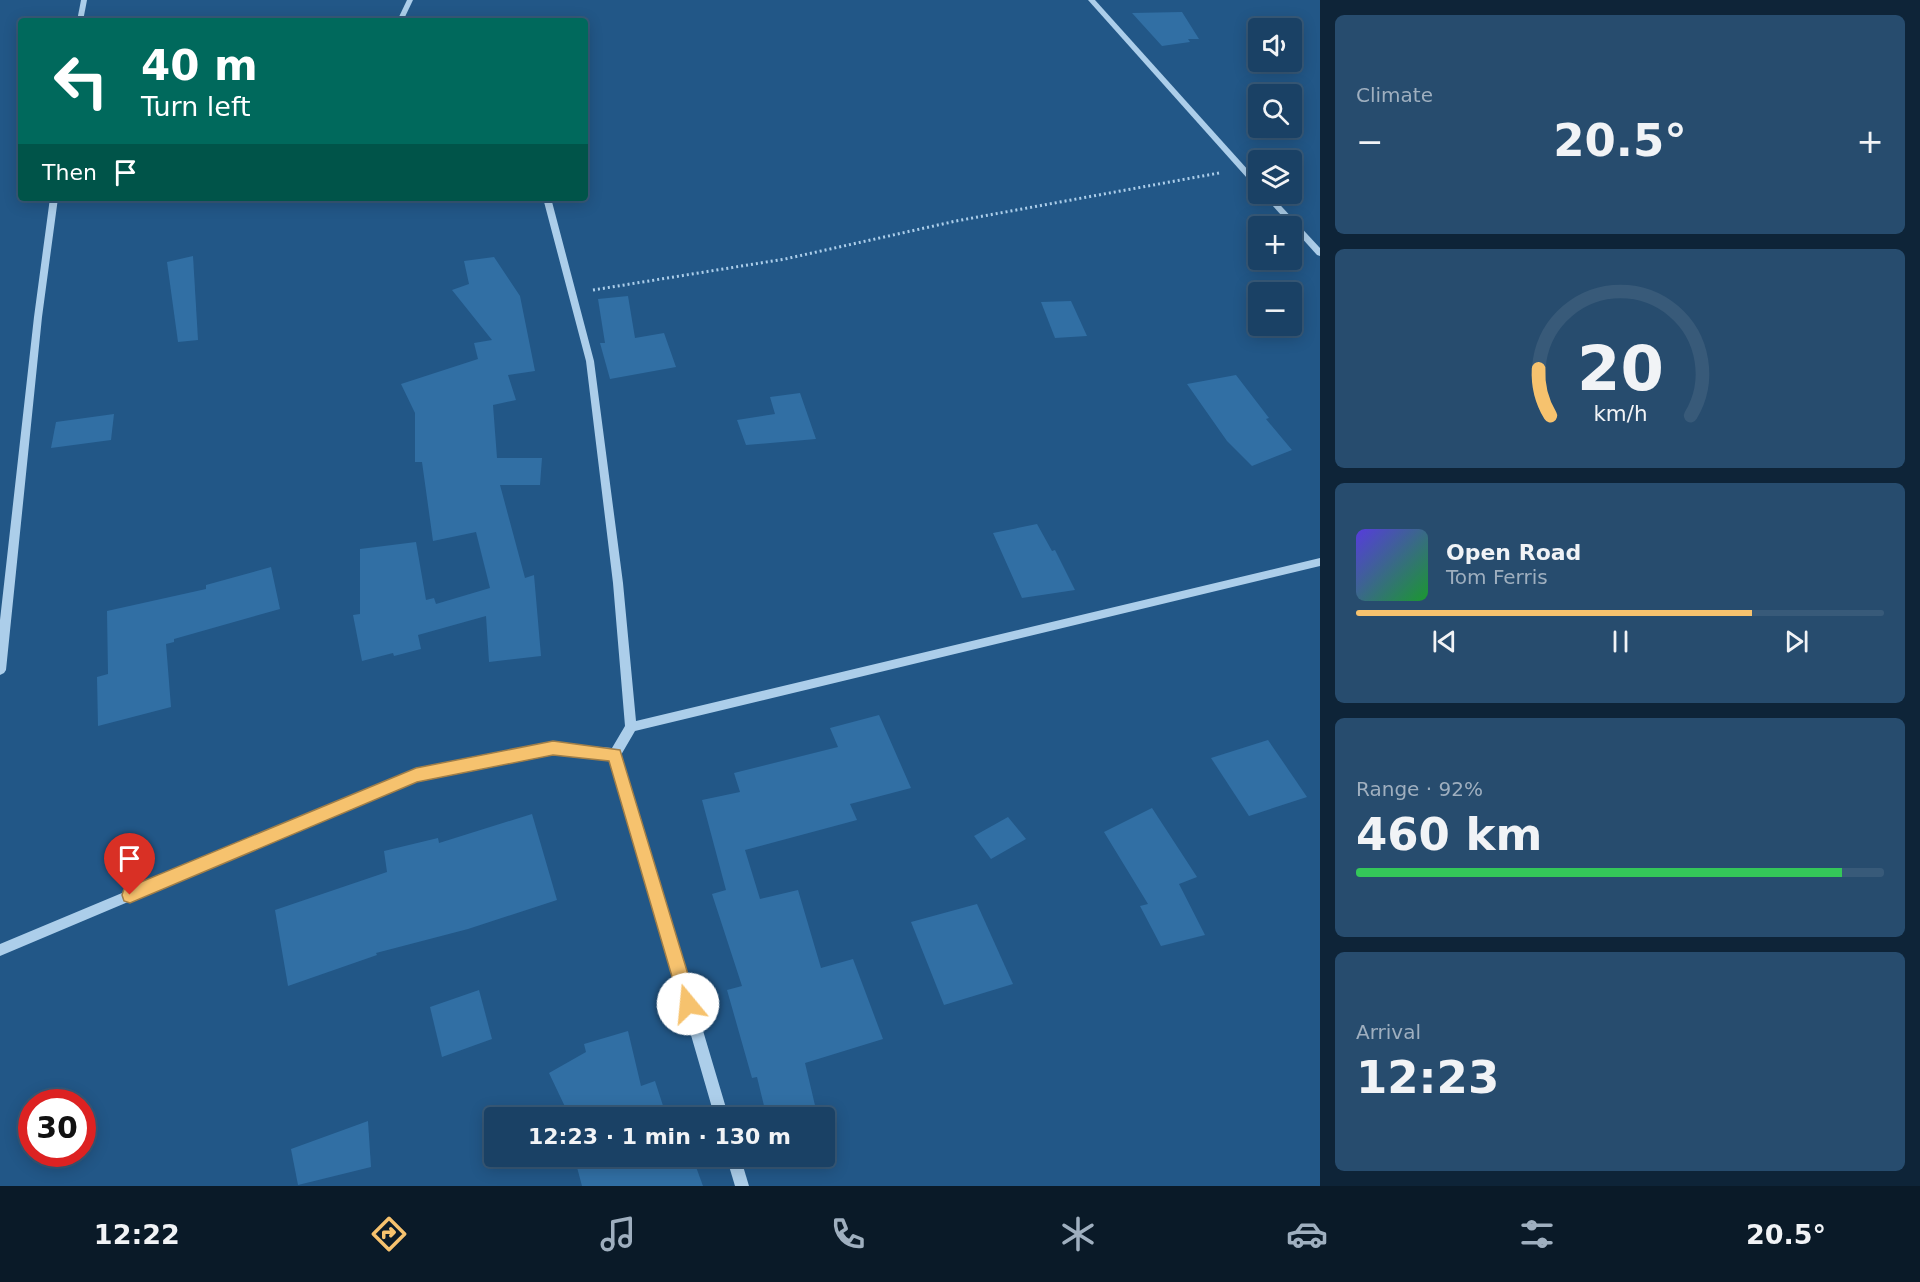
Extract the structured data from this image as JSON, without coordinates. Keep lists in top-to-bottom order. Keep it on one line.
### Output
{"page":{"tile":["Climate",["Range · 92%","460 km"],["Arrival","12:23"]],"map_buttons":["+","−"],"turn":["40 m","Turn left"],"heat":["−","20.5°","+"],"then":"Then","song":["Open Road","Tom Ferris"],"limit":"30","trip":"12:23 · 1 min · 130 m","tabs":["12:22","20.5°"],"gauge":["20","km/h"]}}
